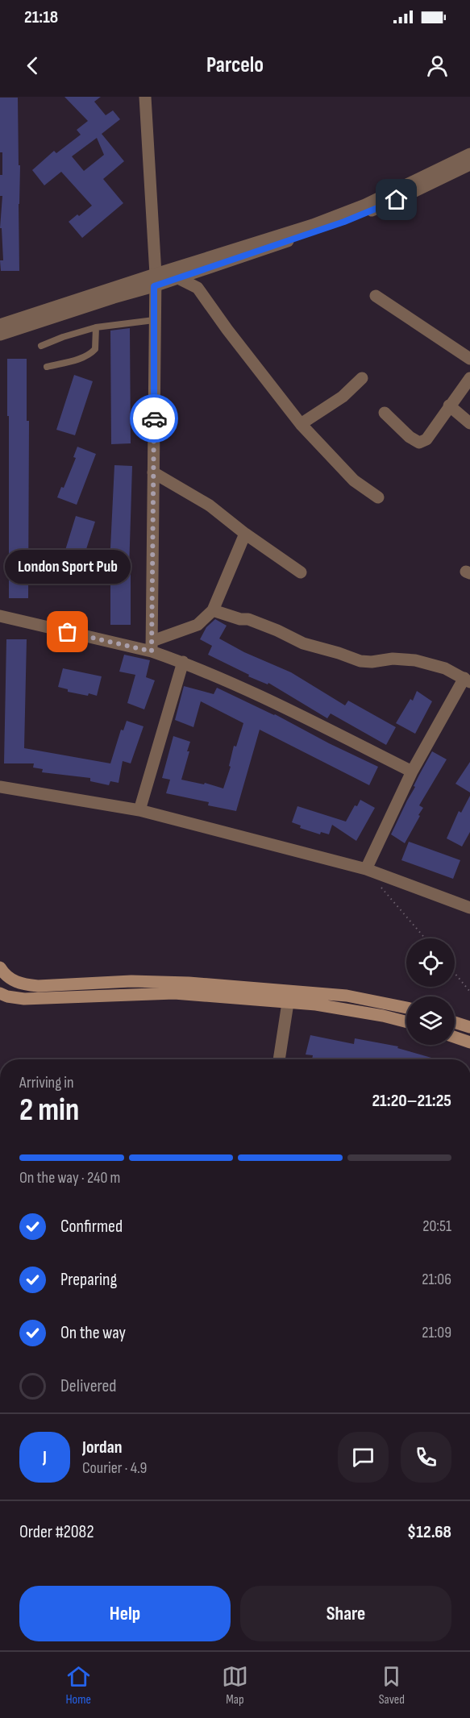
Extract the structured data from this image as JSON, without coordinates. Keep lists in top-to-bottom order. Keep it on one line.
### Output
{"places":["London Sport Pub"],"page":{"status":"21:18","header":"Parcelo","bubble":"London Sport Pub","heading":["2 min","Arriving in","21:20–21:25"],"panel":["Jordan","Courier · 4.9","Order #2082","$12.68"],"bar":"On the way · 240 m","list":[["Confirmed","20:51"],["Preparing","21:06"],["On the way","21:09"],"Delivered"],"round":"J","buttons":["Help","Share"],"tabs":["Home","Map","Saved"]}}
